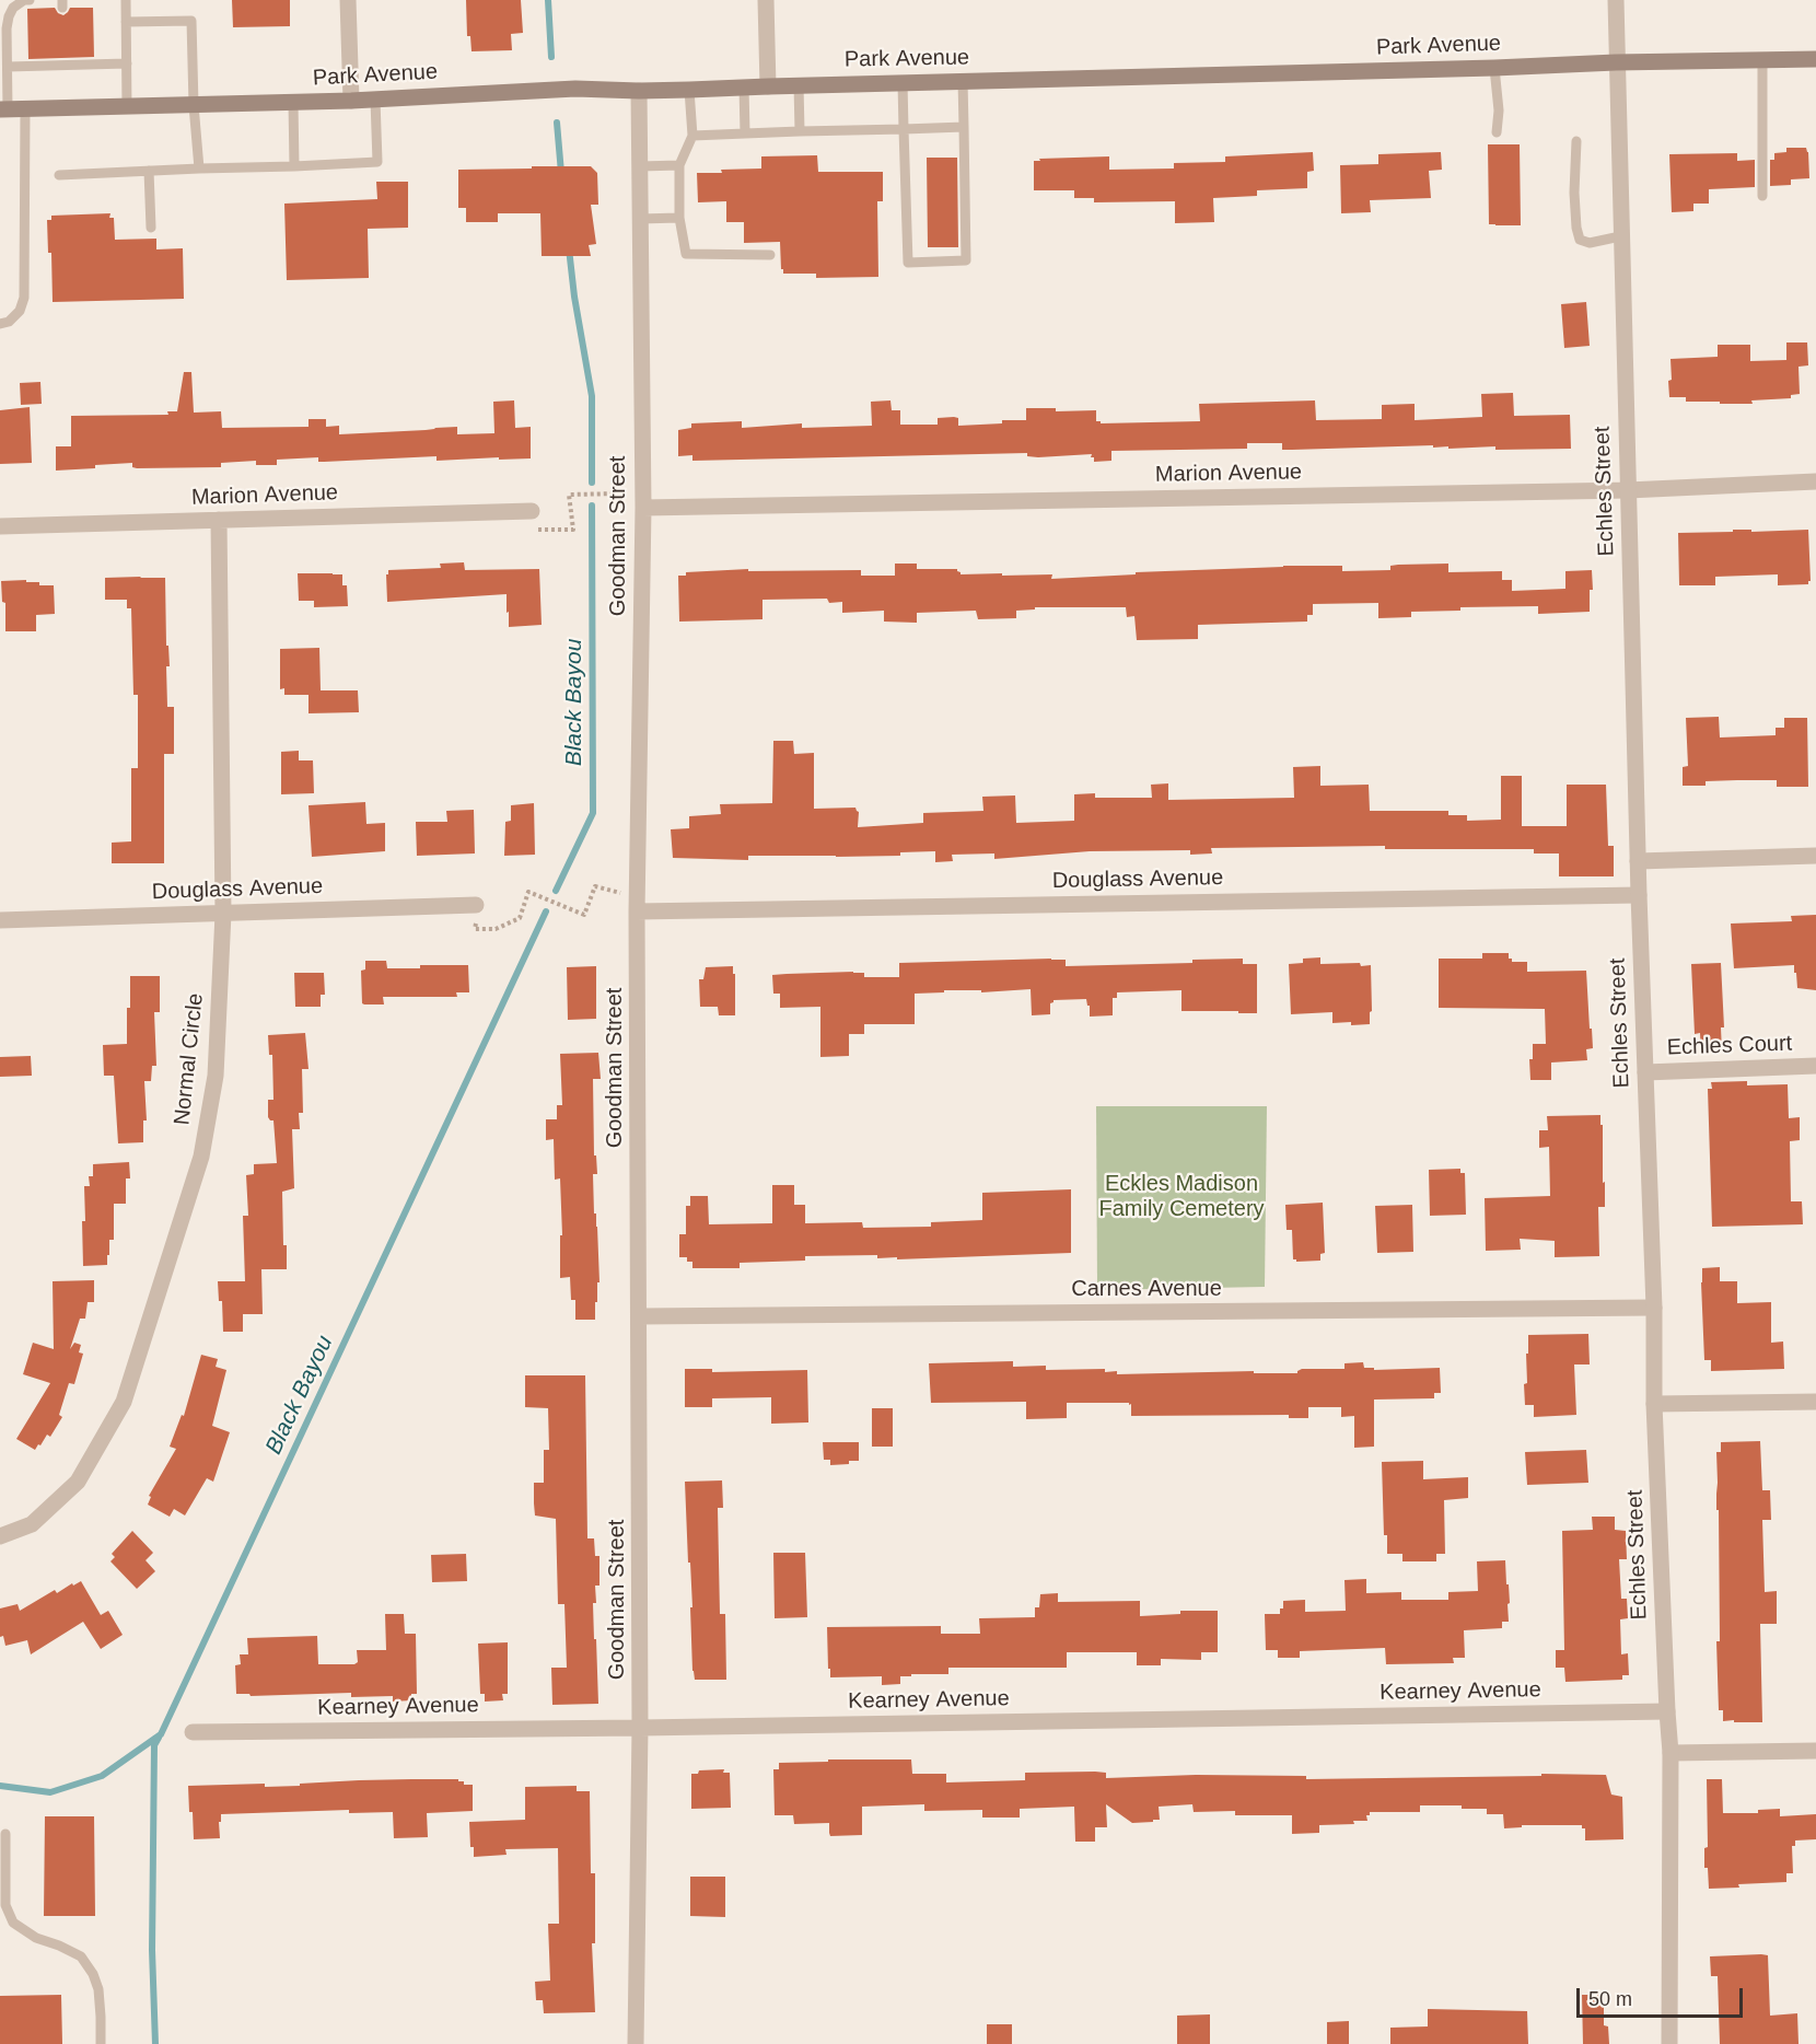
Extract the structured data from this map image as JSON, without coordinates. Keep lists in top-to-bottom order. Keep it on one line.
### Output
{"streets":{"main road":["Park Avenue"],"street":["Marion Avenue","Echles Street","Goodman Street","Douglass Avenue","Echles Court","Normal Circle","Carnes Avenue","Kearney Avenue"]},"crossings":[["Park Avenue","Echles Street"],["Park Avenue","Goodman Street"],["Marion Avenue","Echles Street"],["Marion Avenue","Goodman Street"],["Marion Avenue","Normal Circle"],["Echles Street","Douglass Avenue"],["Echles Street","Echles Court"],["Echles Street","Carnes Avenue"],["Echles Street","Kearney Avenue"],["Goodman Street","Douglass Avenue"],["Goodman Street","Carnes Avenue"],["Goodman Street","Kearney Avenue"],["Douglass Avenue","Normal Circle"]],"water":["Black Bayou"],"parks":["Eckles Madison Family Cemetery"],"scale_bar":"50 m"}
